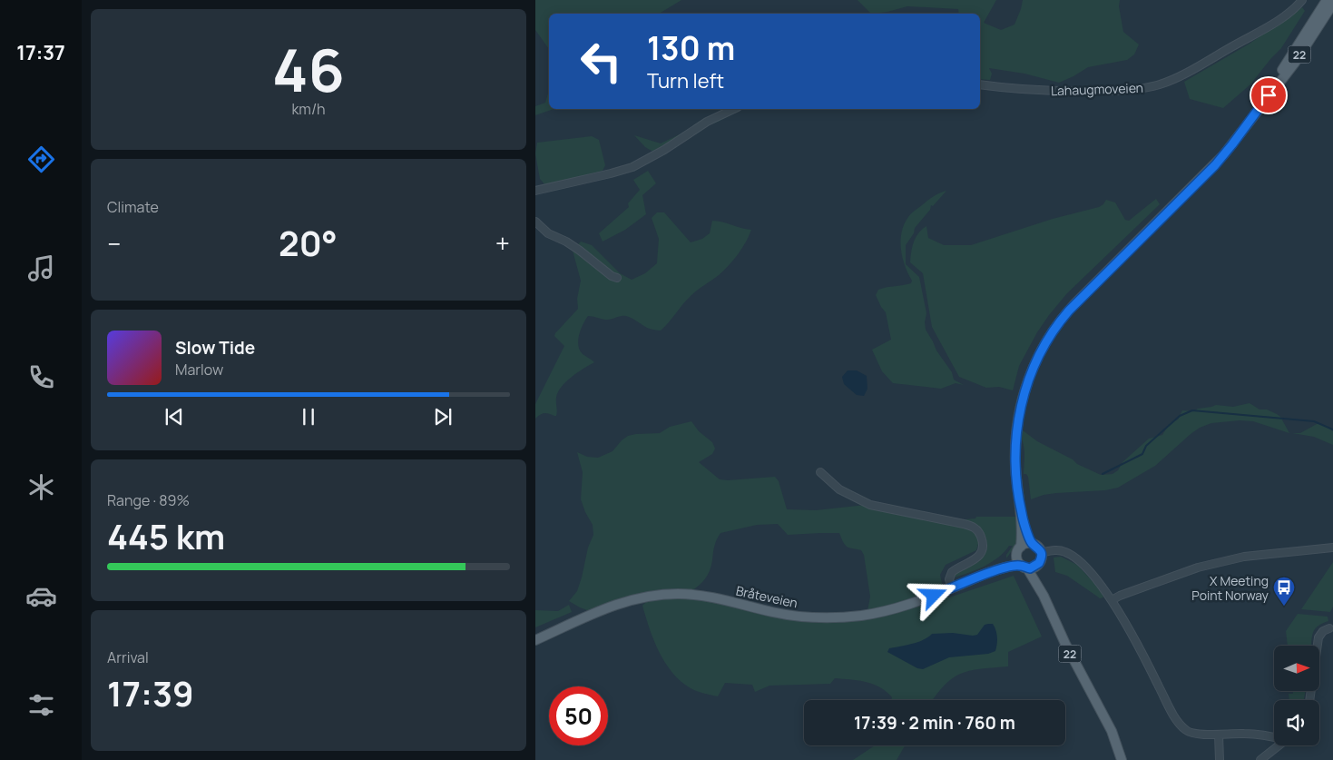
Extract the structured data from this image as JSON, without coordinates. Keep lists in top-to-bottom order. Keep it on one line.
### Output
{"streets":{"main road":["22","Bråteveien"],"street":["Lahaugmoveien"]},"crossings":[["22","Bråteveien"]],"places":{"bus stop":["X Meeting Point Norway"]},"north":"right","page":{"tabs":"17:37","tile":[["46","km/h"],"Climate",["Range · 89%","445 km"],["Arrival","17:39"]],"turn":["130 m","Turn left"],"heat":["−","20°","+"],"song":["Slow Tide","Marlow"],"limit":"50","trip":"17:39 · 2 min · 760 m"}}
